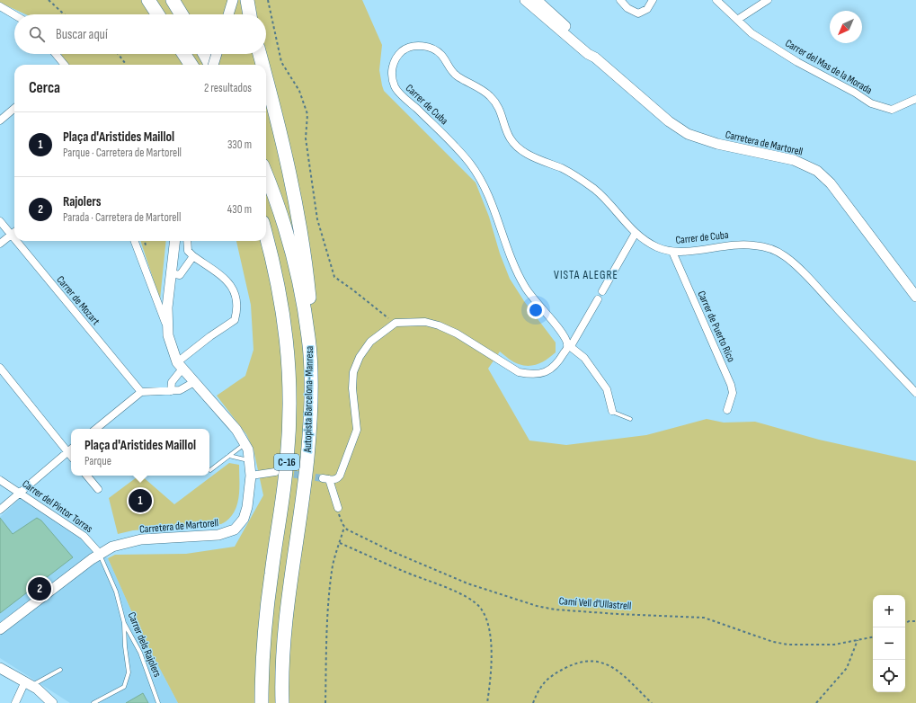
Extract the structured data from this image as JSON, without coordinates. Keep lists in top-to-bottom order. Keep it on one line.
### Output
{"streets":{"highway":["Autopista Barcelona-Manresa","C-16"],"main road":["Carretera de Martorell"],"street":["Carrer del Mas de la Morada","Carrer de Cuba","Carrer de Mozart","Carrer de Puerto Rico","Carrer del Pintor Torras"],"lane":["Carrer dels Rajolers"],"path":["Camí Vell d'Ullastrell"]},"crossings":[["Carrer de Cuba","Carrer de Puerto Rico"],["Carretera de Martorell","Carrer del Pintor Torras"],["Carretera de Martorell","Carrer dels Rajolers"],["Carrer del Pintor Torras","Carrer dels Rajolers"]],"districts":["VISTA ALEGRE"],"north":"bottom left","page":{"search":"Buscar aquí","heading":["Cerca","2 resultados"],"list":[{"mark":"1","name":"Plaça d'Aristides Maillol","note":"Parque · Carretera de Martorell","value":"330 m"},{"mark":"2","name":"Rajolers","note":"Parada · Carretera de Martorell","value":"430 m"}],"popup":["Plaça d'Aristides Maillol","Parque"],"pins":["1","2"],"map_buttons":["+","−"]}}
